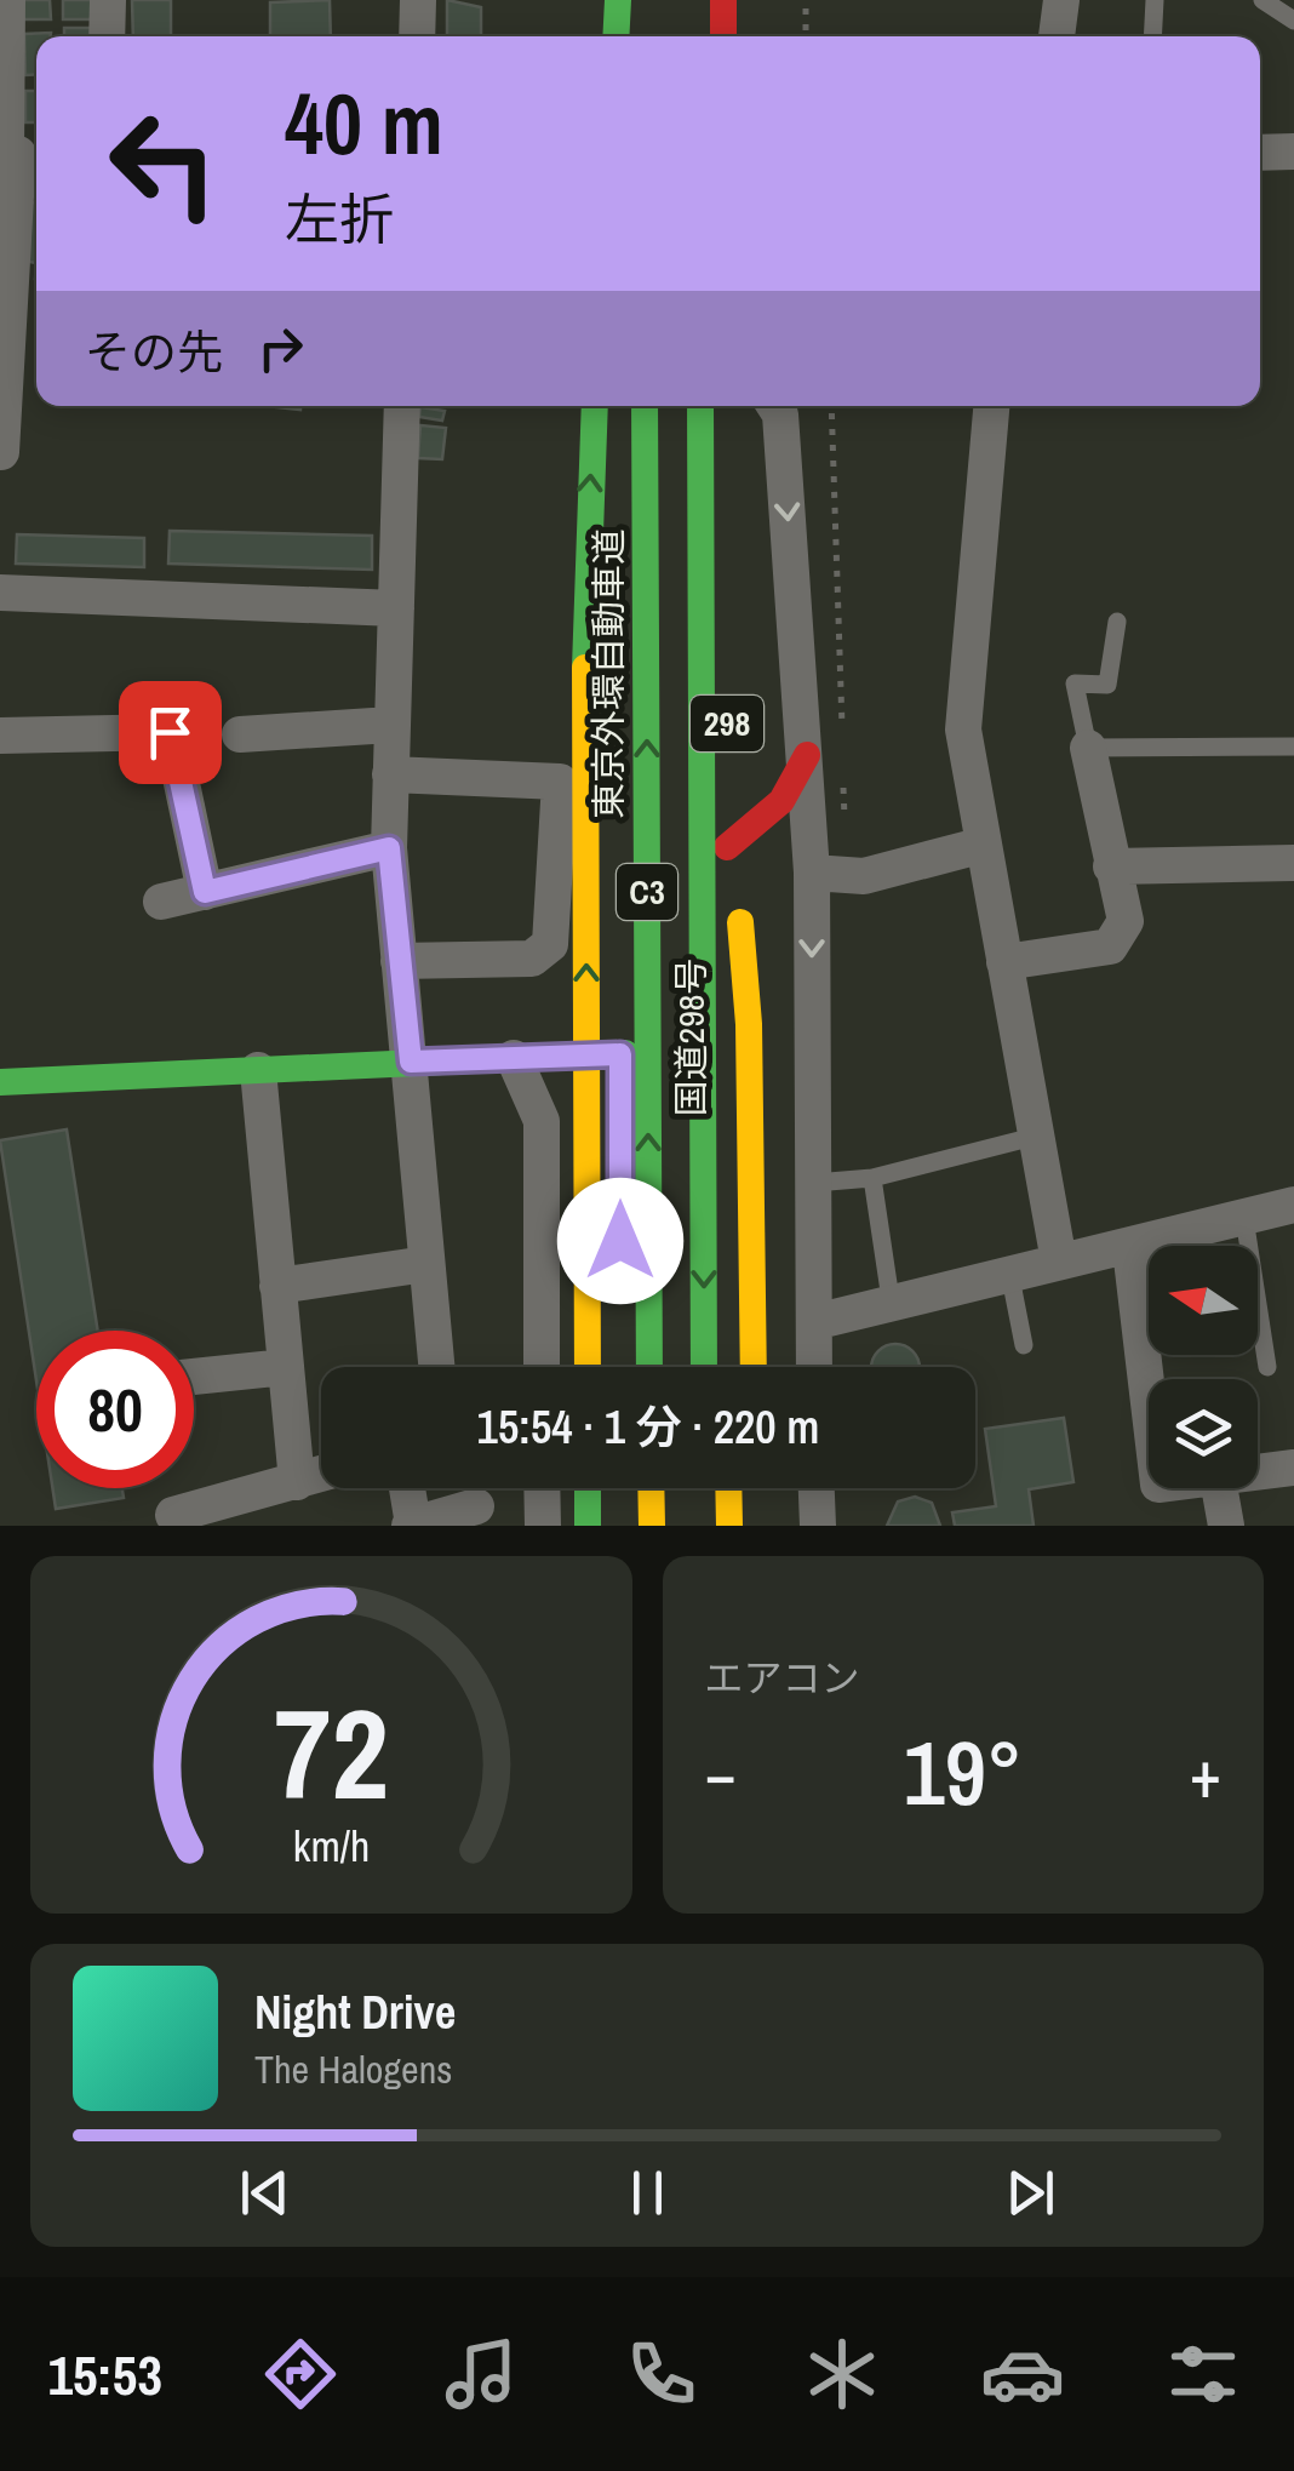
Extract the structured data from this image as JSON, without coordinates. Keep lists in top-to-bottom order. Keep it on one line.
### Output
{"streets":{"main road":["東京外環自動車道","298","C3","国道298号"]},"north":"left","page":{"turn":["40 m","左折"],"then":"その先","limit":"80","trip":"15:54 · 1 分 · 220 m","tile":"エアコン","heat":["−","19°","+"],"song":["Night Drive","The Halogens"],"tabs":"15:53","gauge":["72","km/h"]}}
